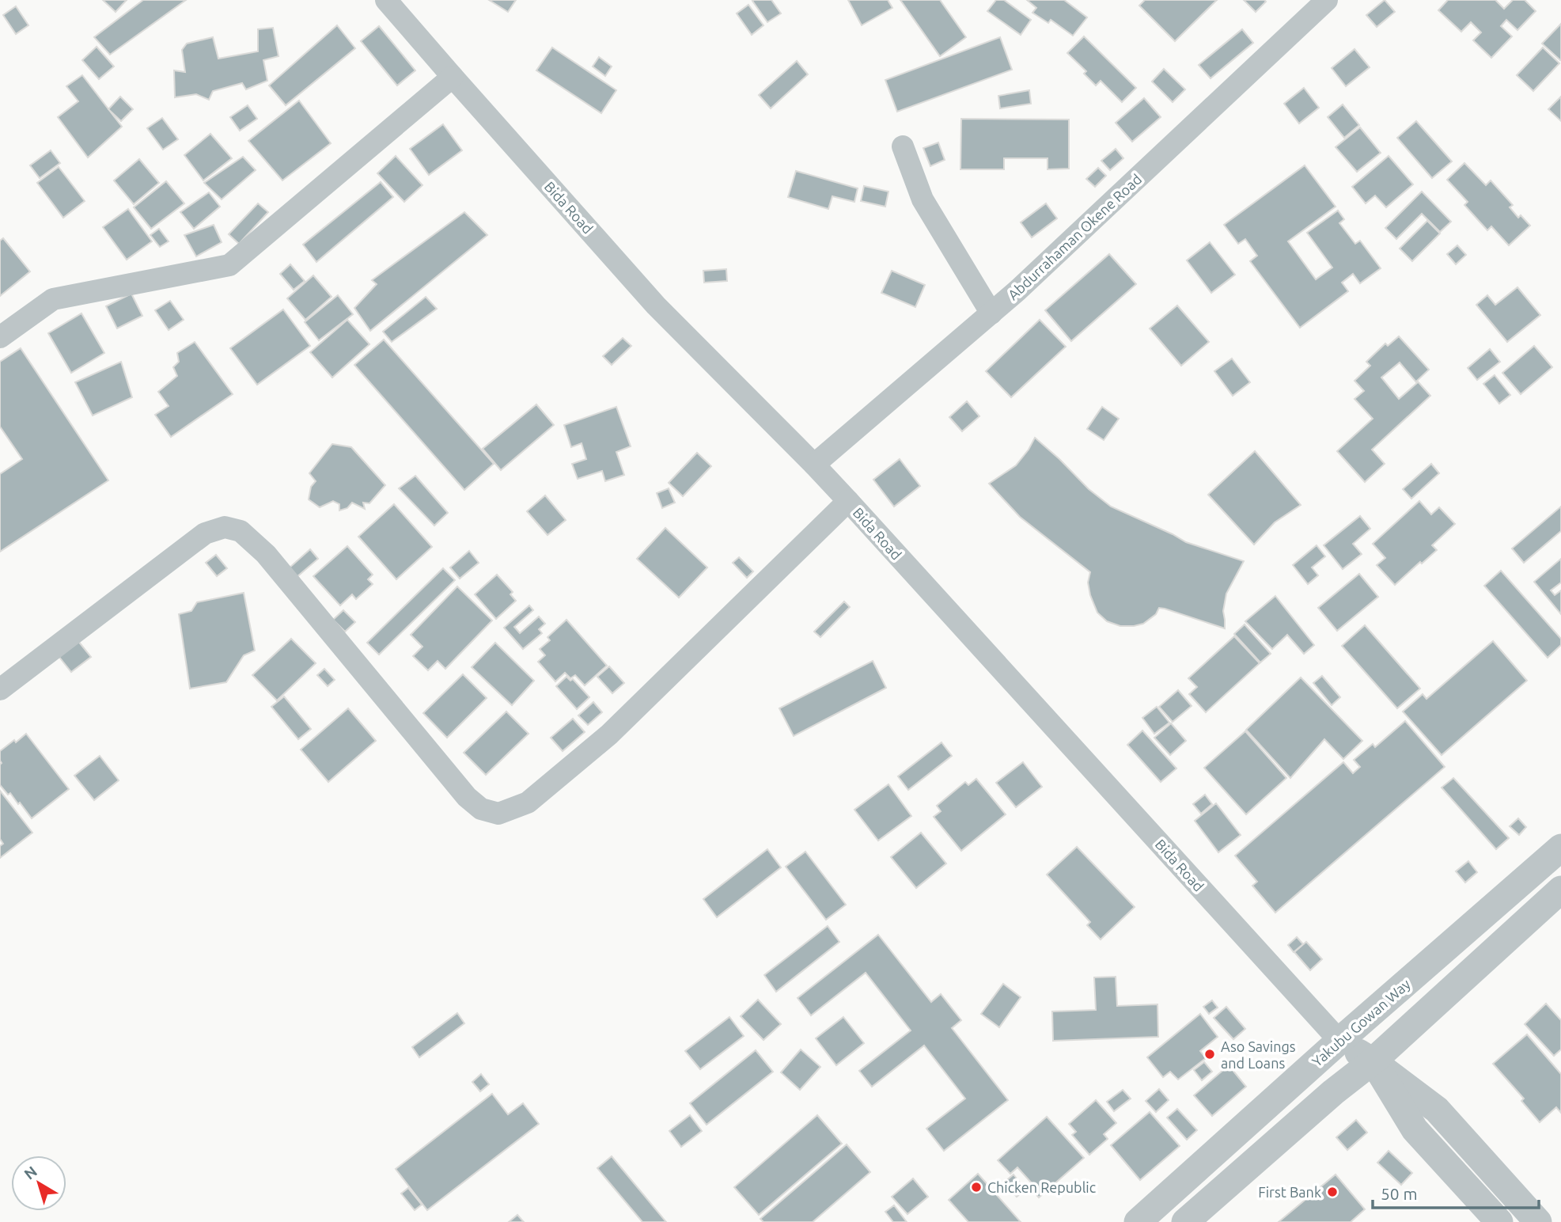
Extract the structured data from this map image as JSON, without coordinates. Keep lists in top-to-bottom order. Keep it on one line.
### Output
{"streets":{"street":["Bida Road","Abdurrahaman Okene Road","Yakubu Gowan Way"]},"crossings":[["Bida Road","Abdurrahaman Okene Road"],["Bida Road","Yakubu Gowan Way"]],"places":["Aso Savings and Loans","Chicken Republic","First Bank"],"scale_bar":"50 m","north":"top left"}
